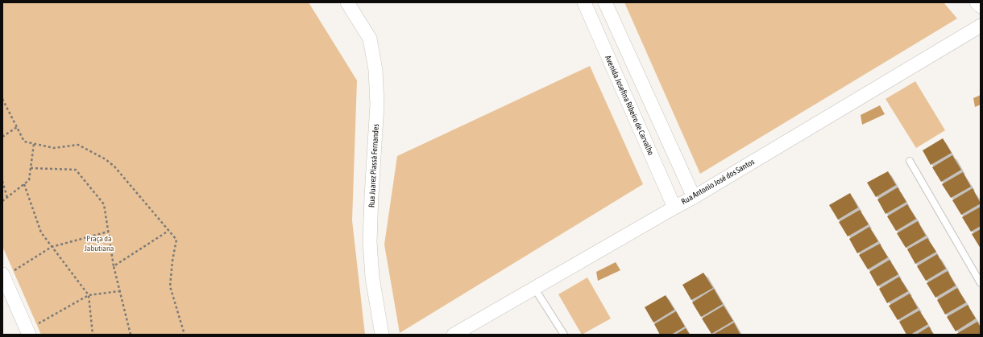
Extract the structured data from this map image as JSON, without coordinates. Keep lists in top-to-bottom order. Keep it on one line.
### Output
{"streets":{"street":["Avenida Josefina Ribeiro de Carvalho","Rua Juarez Piassá Fernandes","Rua Antonio José dos Santos"]},"crossings":[["Avenida Josefina Ribeiro de Carvalho","Rua Antonio José dos Santos"]],"parks":["Praça da Jabutiana"]}
